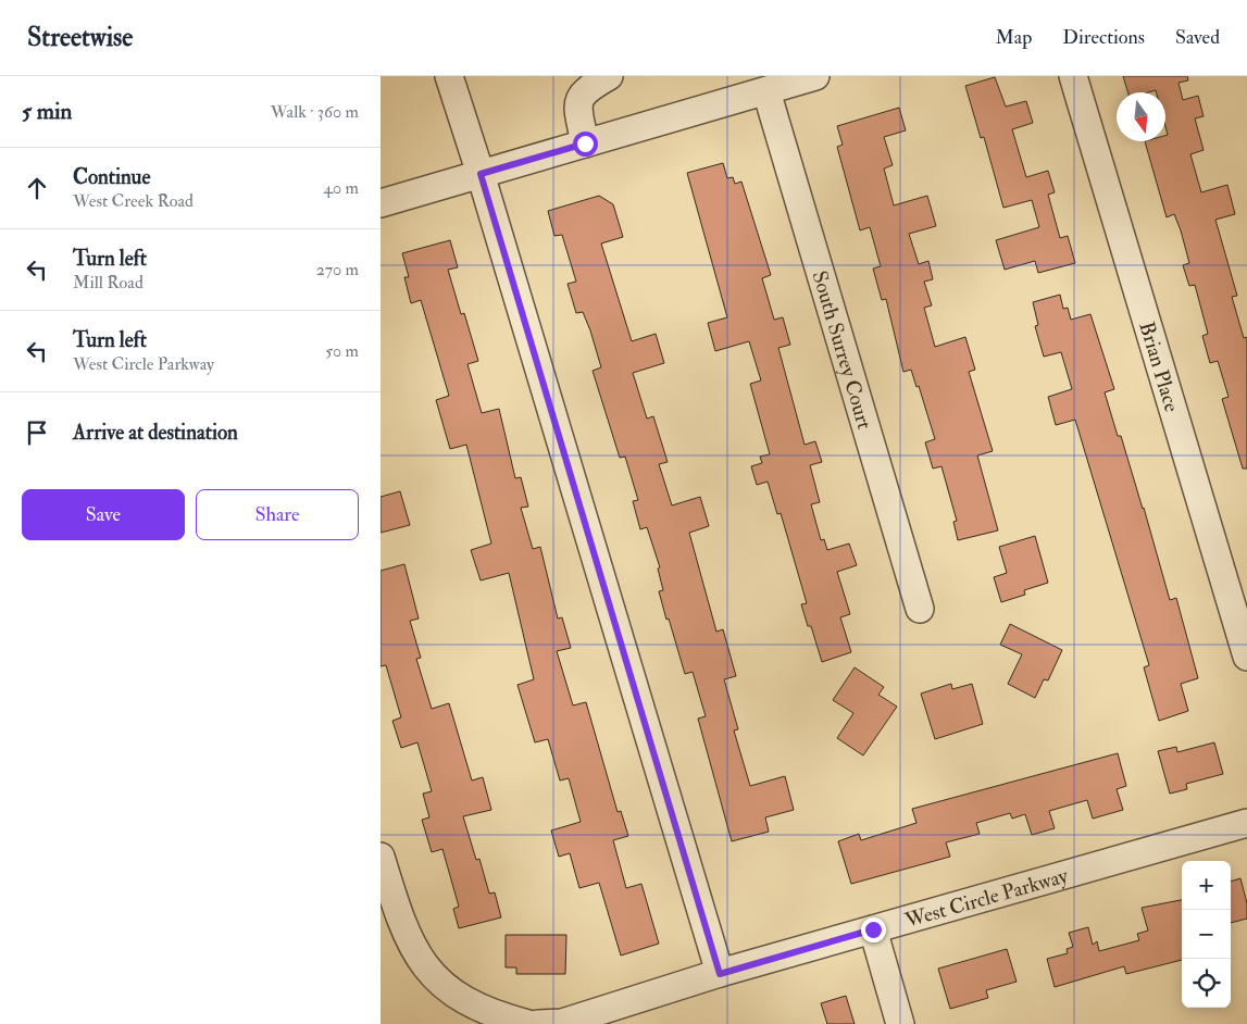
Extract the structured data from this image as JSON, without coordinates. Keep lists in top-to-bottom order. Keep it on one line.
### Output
{"streets":{"street":["South Surrey Court","Brian Place","West Circle Parkway"]},"north":"bottom","page":{"header":"Streetwise","nav":["Map","Directions","Saved"],"heading":["5 min","Walk · 360 m"],"list":[["Continue","West Creek Road","40 m"],["Turn left","Mill Road","270 m"],["Turn left","West Circle Parkway","50 m"],"Arrive at destination"],"buttons":["Save","Share"],"map_buttons":["+","−"]}}
